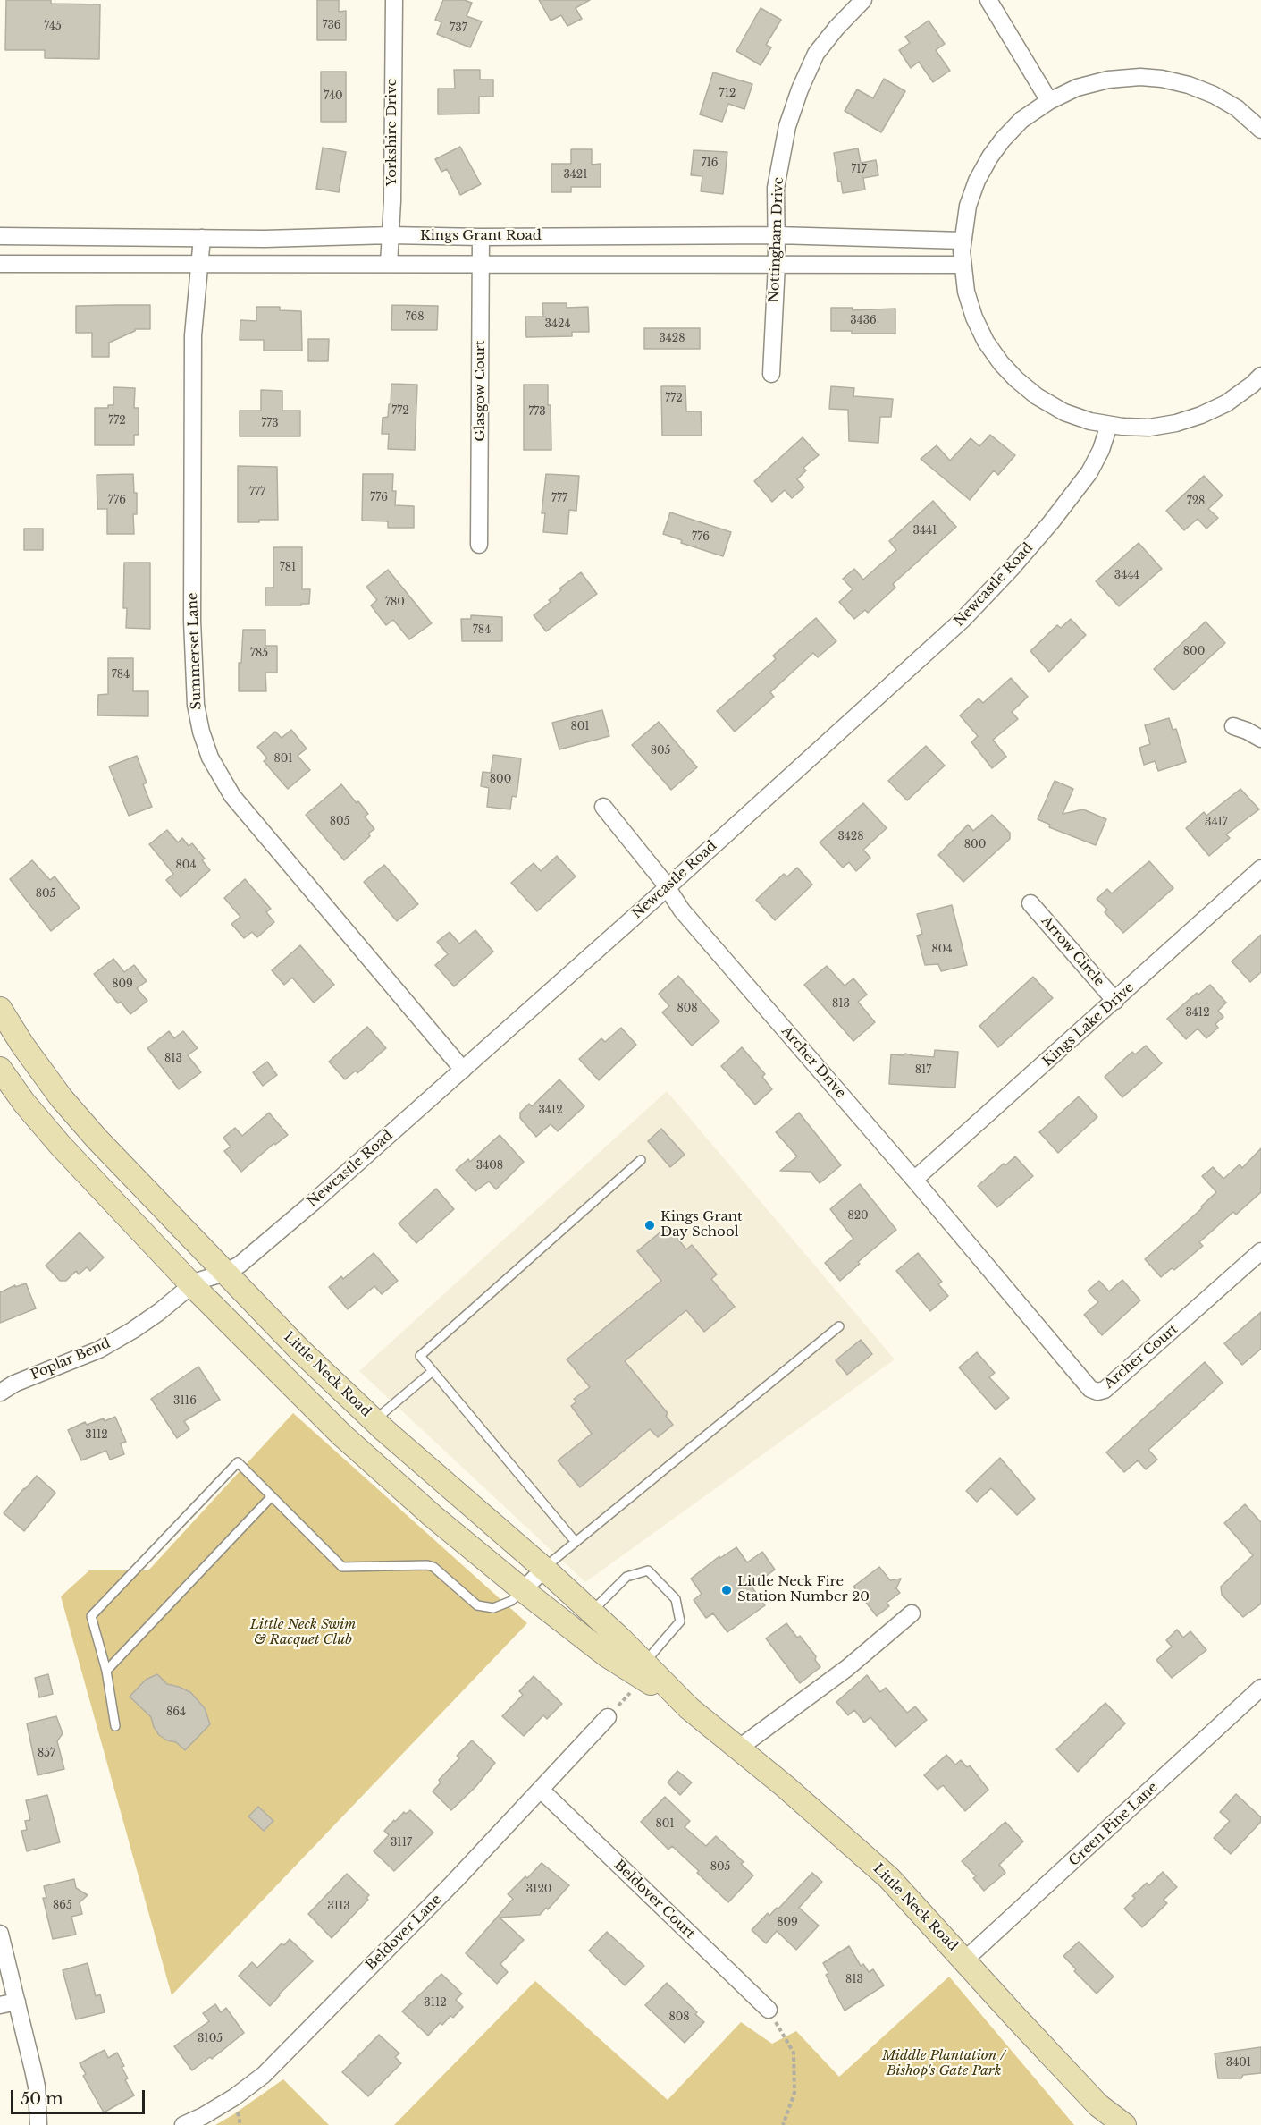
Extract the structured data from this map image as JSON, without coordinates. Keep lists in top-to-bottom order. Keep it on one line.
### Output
{"streets":{"street":["Yorkshire Drive","Kings Grant Road","Nottingham Drive","Glasgow Court","Newcastle Road","Summerset Lane","Arrow Circle","Kings Lake Drive","Archer Drive","Archer Court","Poplar Bend","Little Neck Road","Green Pine Lane","Beldover Court","Beldover Lane"]},"crossings":[["Yorkshire Drive","Kings Grant Road"],["Kings Grant Road","Nottingham Drive"],["Kings Grant Road","Glasgow Court"],["Kings Grant Road","Summerset Lane"],["Newcastle Road","Summerset Lane"],["Newcastle Road","Archer Drive"],["Newcastle Road","Poplar Bend"],["Newcastle Road","Little Neck Road"],["Arrow Circle","Kings Lake Drive"],["Kings Lake Drive","Archer Drive"],["Archer Drive","Archer Court"],["Poplar Bend","Little Neck Road"],["Little Neck Road","Green Pine Lane"],["Beldover Court","Beldover Lane"]],"parks":["Little Neck Swim & Racquet Club","Middle Plantation / Bishop's Gate Park"],"places":["Kings Grant Day School","Little Neck Fire Station Number 20"],"house_numbers":["736","745","737","712","740","716","717","3421","768","3436","3424","3428","772","772","773","772","773","777","776","777","776","728","3441","776","781","3444","780","784","800","785","784","801","805","801","800","805","3417","3428","800","804","805","804","809","813","808","3412","813","817","3412","3408","820","3116","3112","864","857","801","3117","805","3120","865","3113","809","813","3112","808","3105","3401"],"scale_bar":"50 m"}
